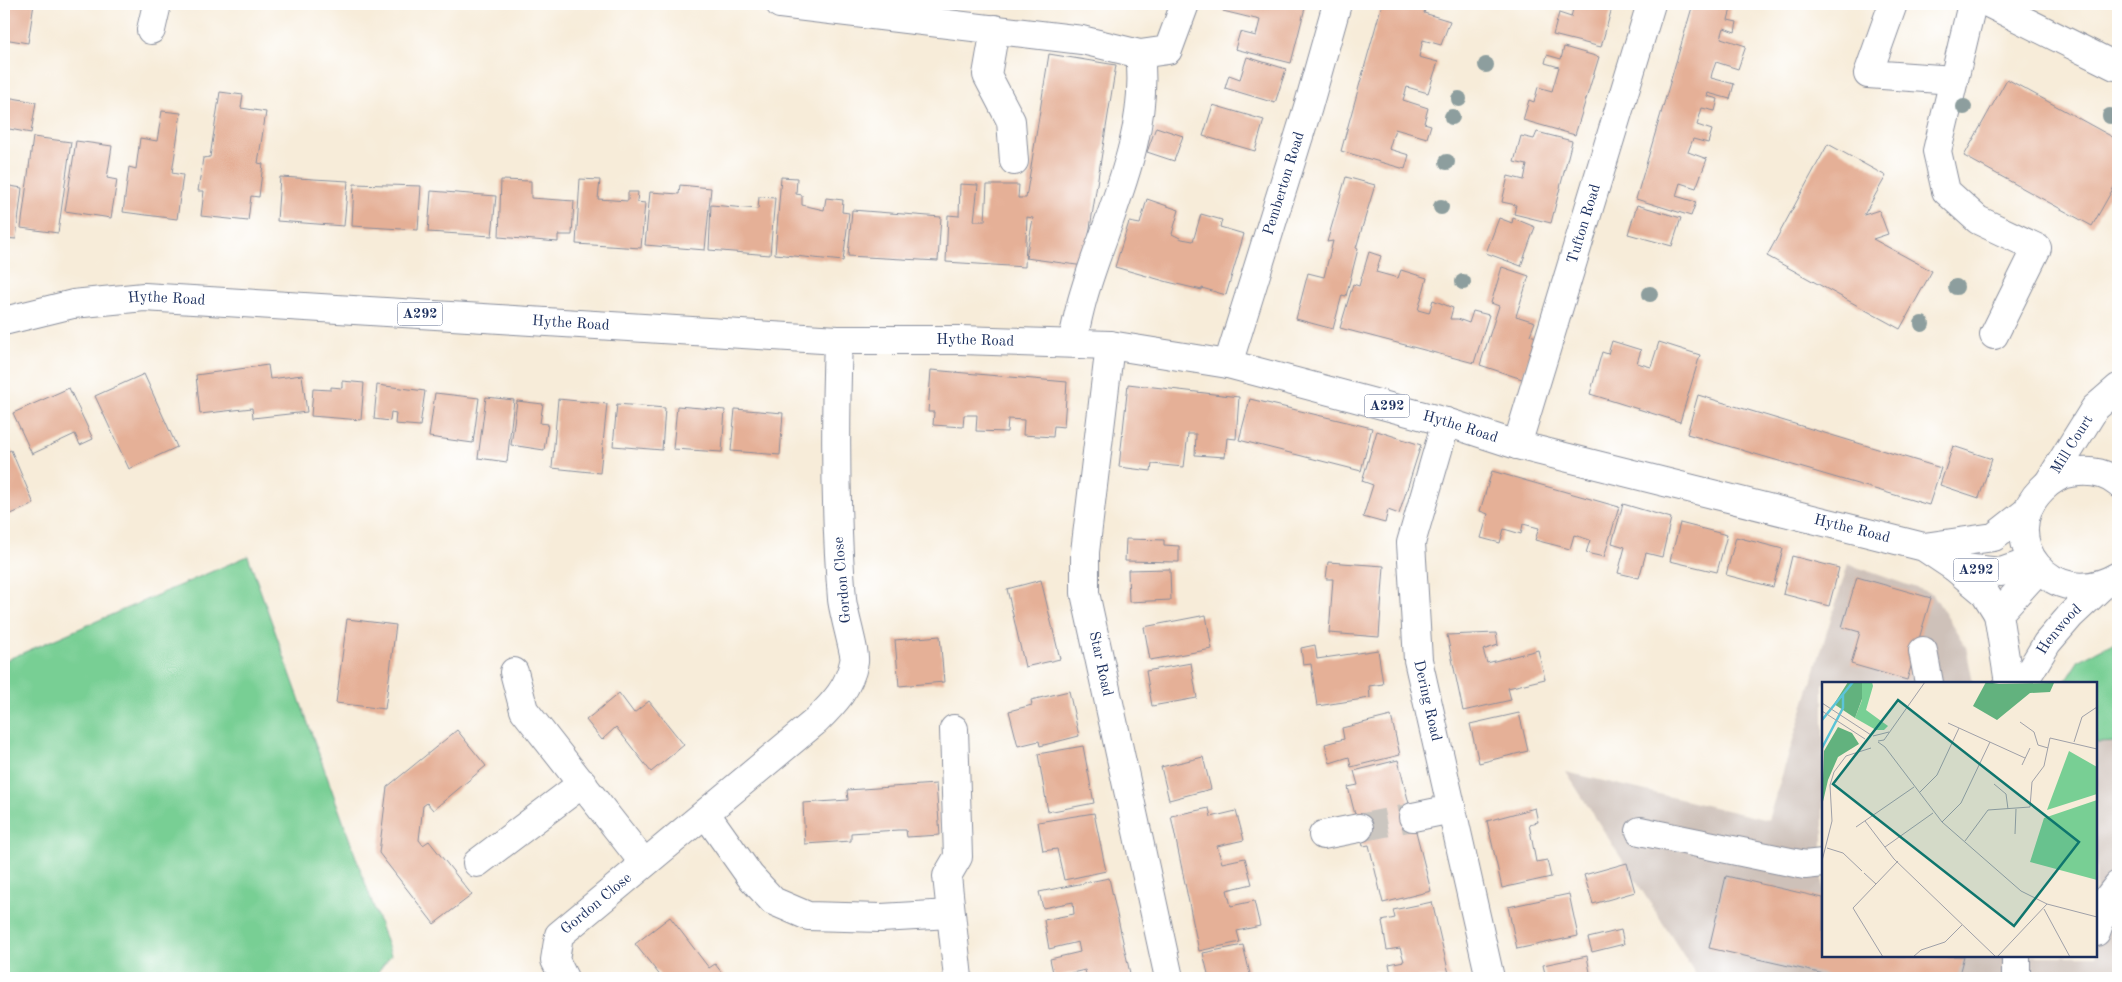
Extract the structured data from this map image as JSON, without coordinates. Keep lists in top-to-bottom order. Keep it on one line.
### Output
{"streets":{"street":["Pemberton Road","Tufton Road","Hythe Road","A292","Mill Court","Gordon Close","Henwood","Star Road","Dering Road"]},"crossings":[["Pemberton Road","Hythe Road"],["Tufton Road","Hythe Road"],["Hythe Road","Gordon Close"],["Hythe Road","Star Road"],["Hythe Road","Dering Road"]]}
